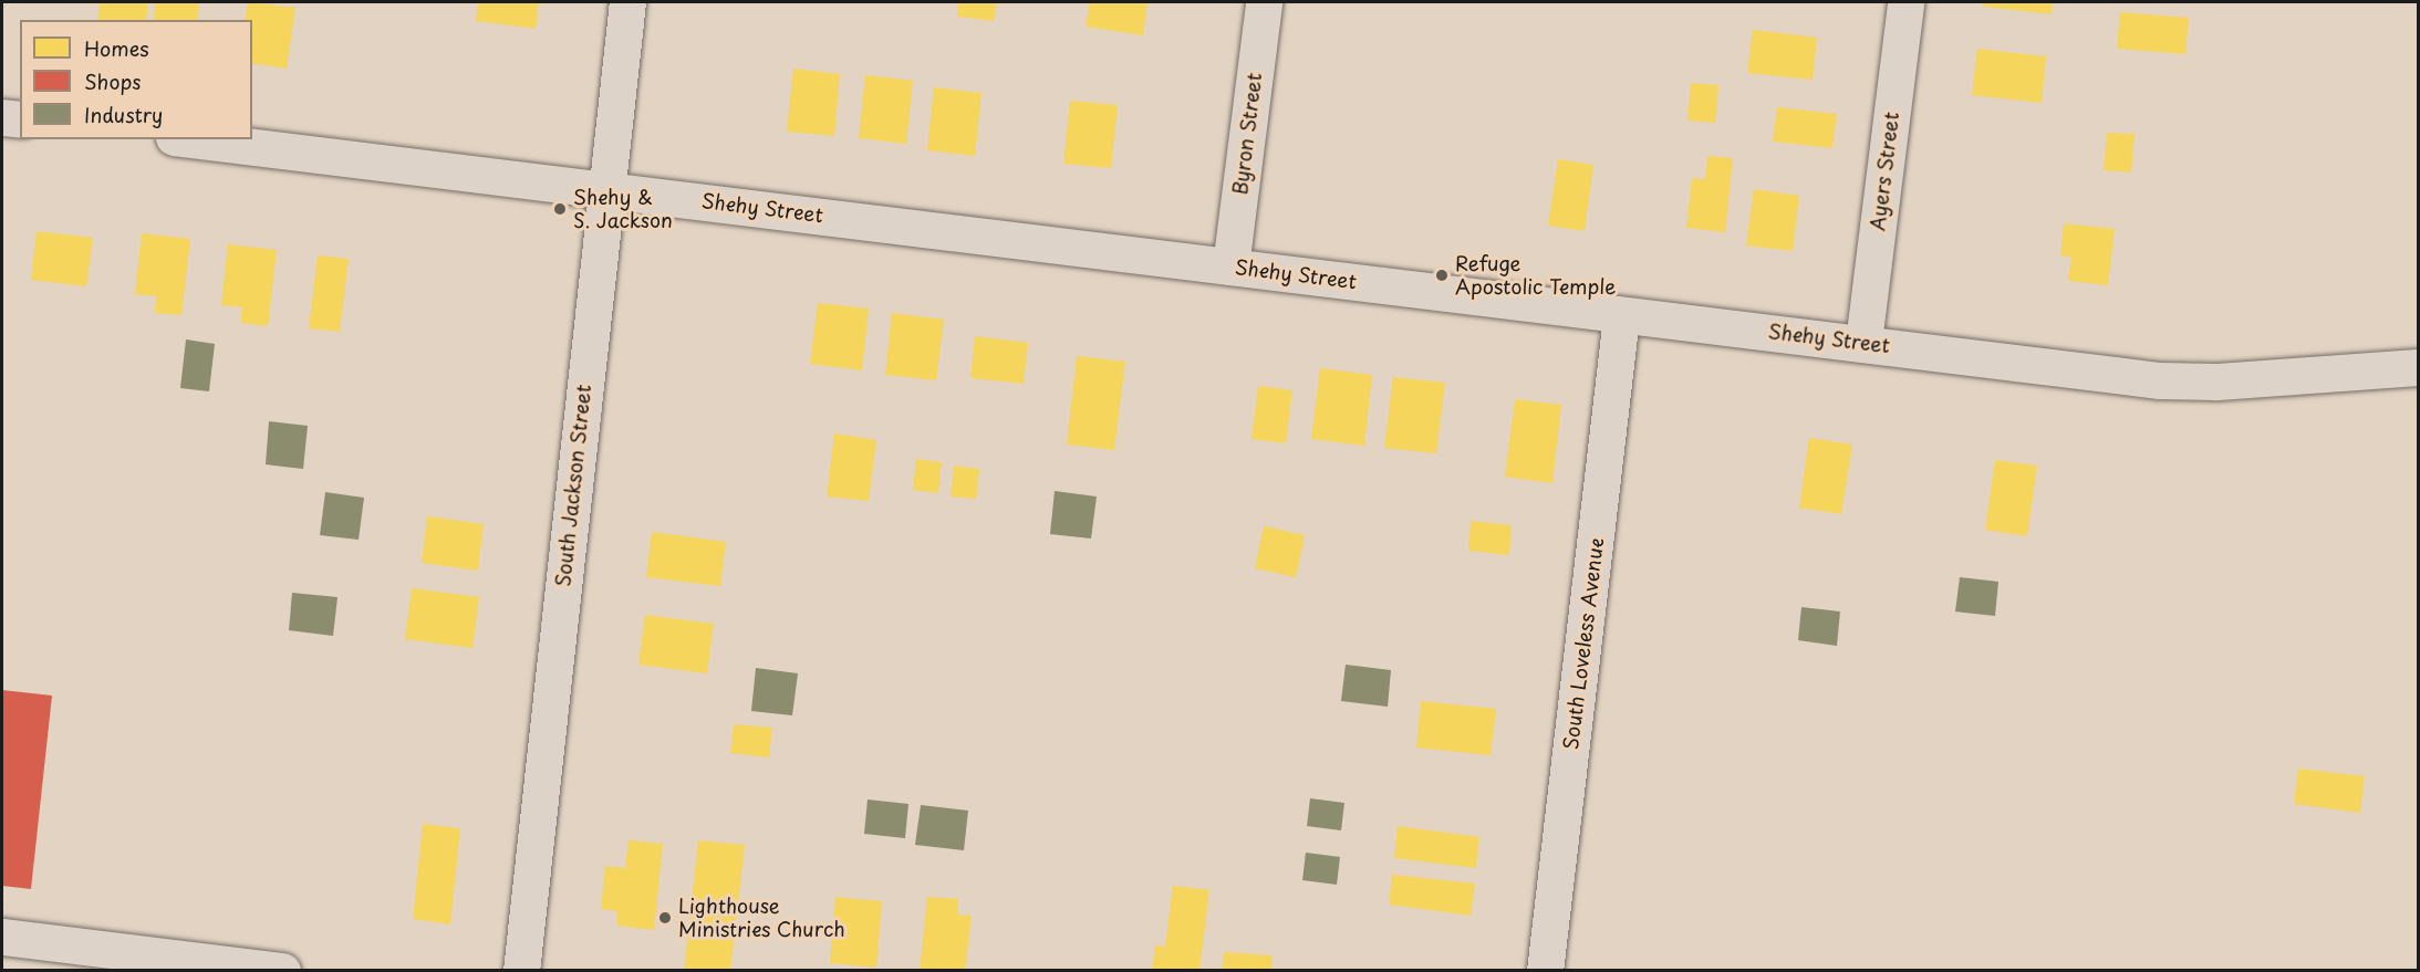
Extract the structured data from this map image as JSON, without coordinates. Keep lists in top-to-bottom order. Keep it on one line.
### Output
{"streets":{"street":["Byron Street","Ayers Street","Shehy Street","South Jackson Street","South Loveless Avenue"]},"crossings":[["Byron Street","Shehy Street"],["Ayers Street","Shehy Street"],["Shehy Street","South Jackson Street"],["Shehy Street","South Loveless Avenue"]],"places":["Shehy & S. Jackson","Refuge Apostolic Temple","Lighthouse Ministries Church"],"legend":["Homes","Shops","Industry"]}
